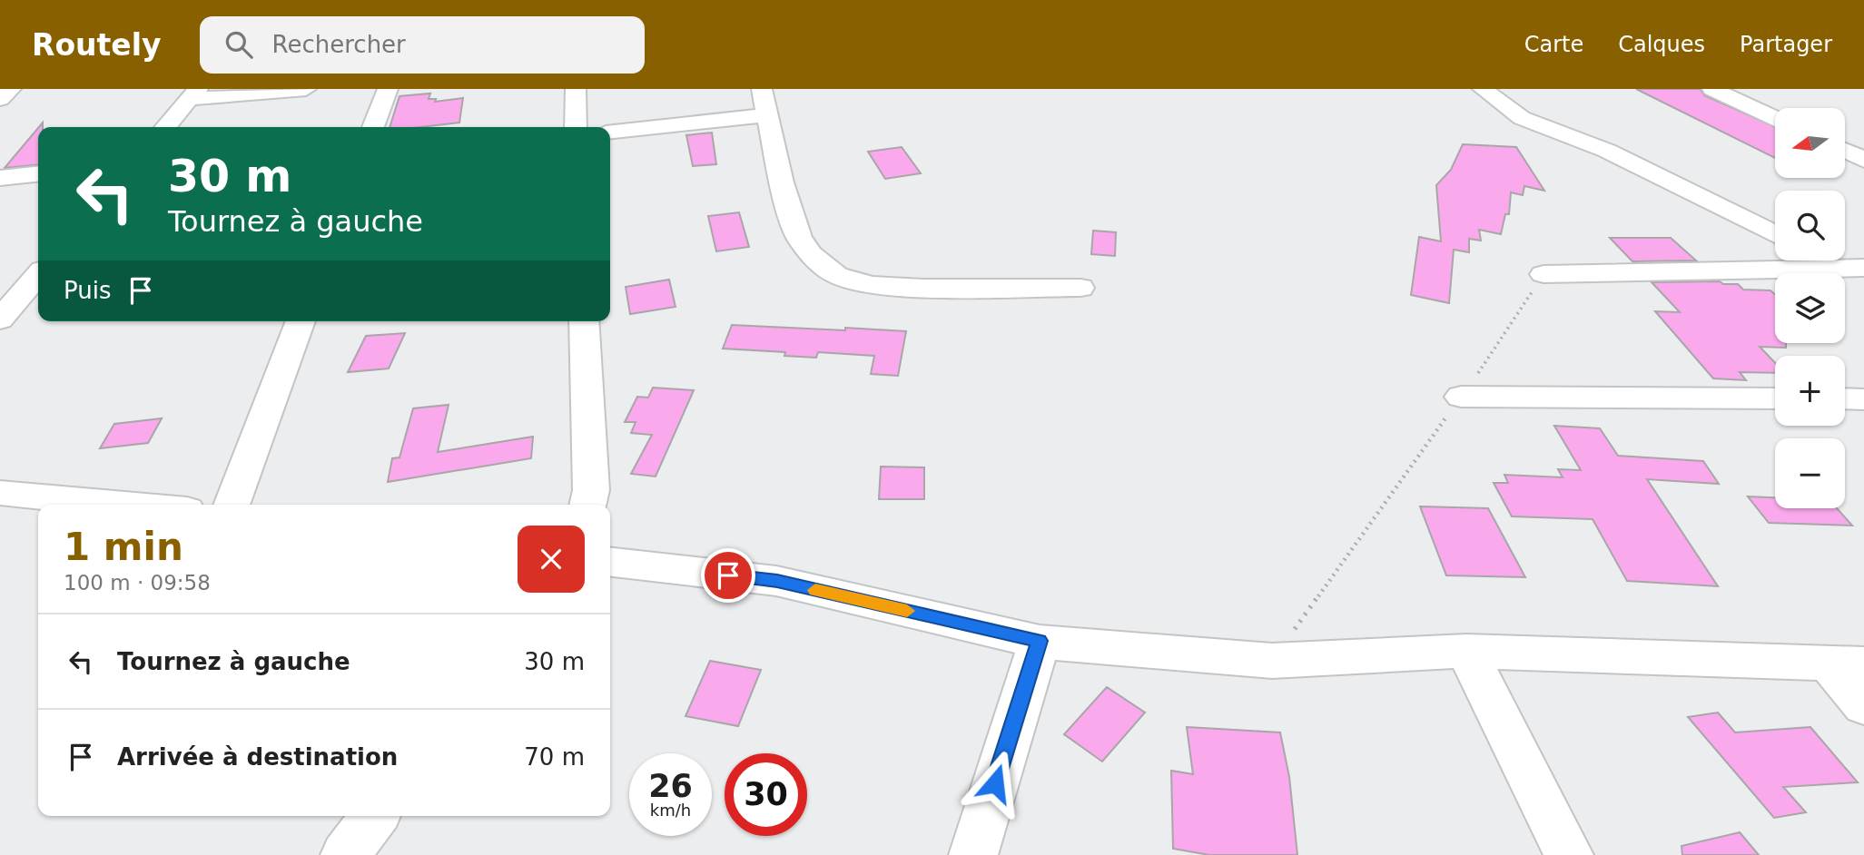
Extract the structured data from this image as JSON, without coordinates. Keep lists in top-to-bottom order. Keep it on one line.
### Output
{"north":"left","page":{"header":"Routely","search":"Rechercher","nav":["Carte","Calques","Partager"],"map_buttons":["+","−"],"turn":["30 m","Tournez à gauche"],"then":"Puis","heading":["1 min","100 m · 09:58"],"list":[{"name":"Tournez à gauche","value":"30 m"},{"name":"Arrivée à destination","value":"70 m"}],"speed":"26 km/h","limit":"30"}}
